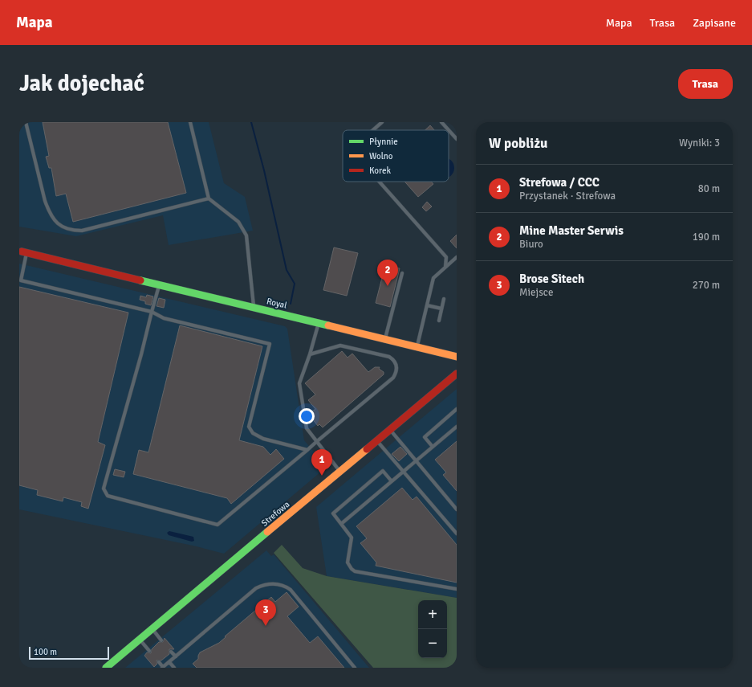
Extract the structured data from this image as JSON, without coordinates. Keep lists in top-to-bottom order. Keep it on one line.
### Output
{"streets":{"street":["Royal","Strefowa"]},"legend":["Płynnie","Wolno","Korek"],"scale_bar":"100 m","page":{"header":"Mapa","nav":["Mapa","Trasa","Zapisane"],"buttons":"Trasa","title":"Jak dojechać","heading":["W pobliżu","Wyniki: 3"],"list":[{"mark":"1","name":"Strefowa / CCC","note":"Przystanek · Strefowa","value":"80 m"},{"mark":"2","name":"Mine Master Serwis","note":"Biuro","value":"190 m"},{"mark":"3","name":"Brose Sitech","note":"Miejsce","value":"270 m"}],"pins":["2","1","3"],"map_buttons":["+","−"],"scale":"100 m"}}
